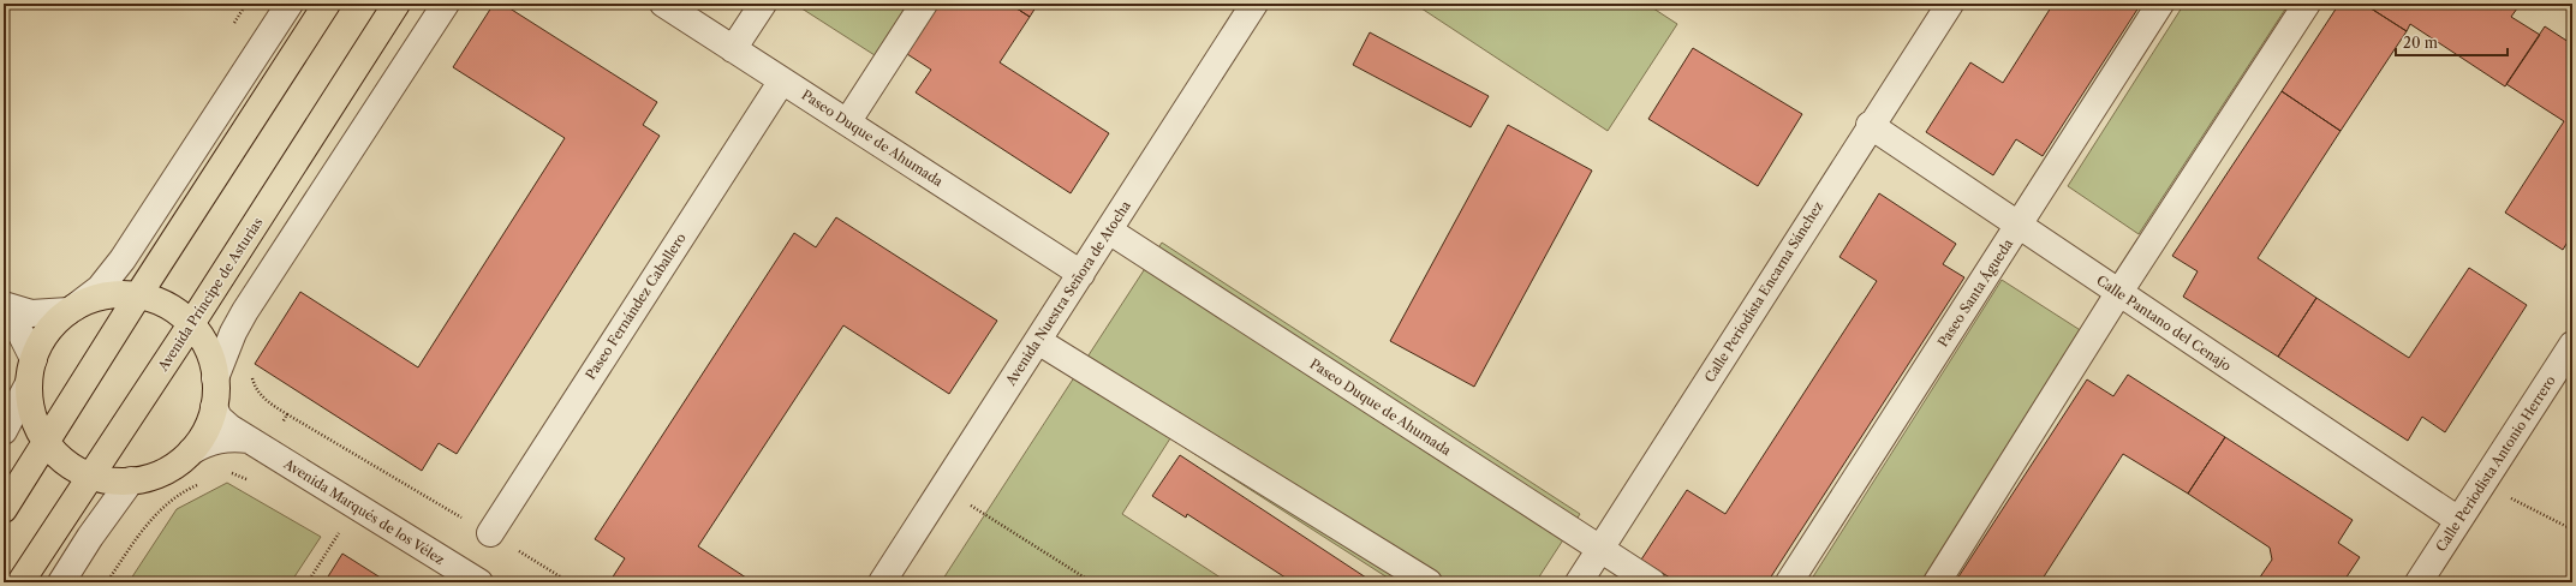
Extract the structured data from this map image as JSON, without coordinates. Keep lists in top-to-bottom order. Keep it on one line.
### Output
{"streets":{"main road":["Avenida Príncipe de Asturias"],"street":["Paseo Duque de Ahumada","Calle Periodista Encarna Sánchez","Avenida Nuestra Señora de Atocha","Paseo Santa Águeda","Paseo Fernández Caballero","Calle Pantano del Cenajo","Calle Periodista Antonio Herrero","Avenida Marqués de los Vélez"]},"crossings":[["Paseo Duque de Ahumada","Calle Periodista Encarna Sánchez"],["Paseo Duque de Ahumada","Avenida Nuestra Señora de Atocha"],["Paseo Duque de Ahumada","Paseo Fernández Caballero"],["Calle Periodista Encarna Sánchez","Calle Pantano del Cenajo"],["Paseo Santa Águeda","Calle Pantano del Cenajo"],["Calle Pantano del Cenajo","Calle Periodista Antonio Herrero"]],"scale_bar":"20 m"}
